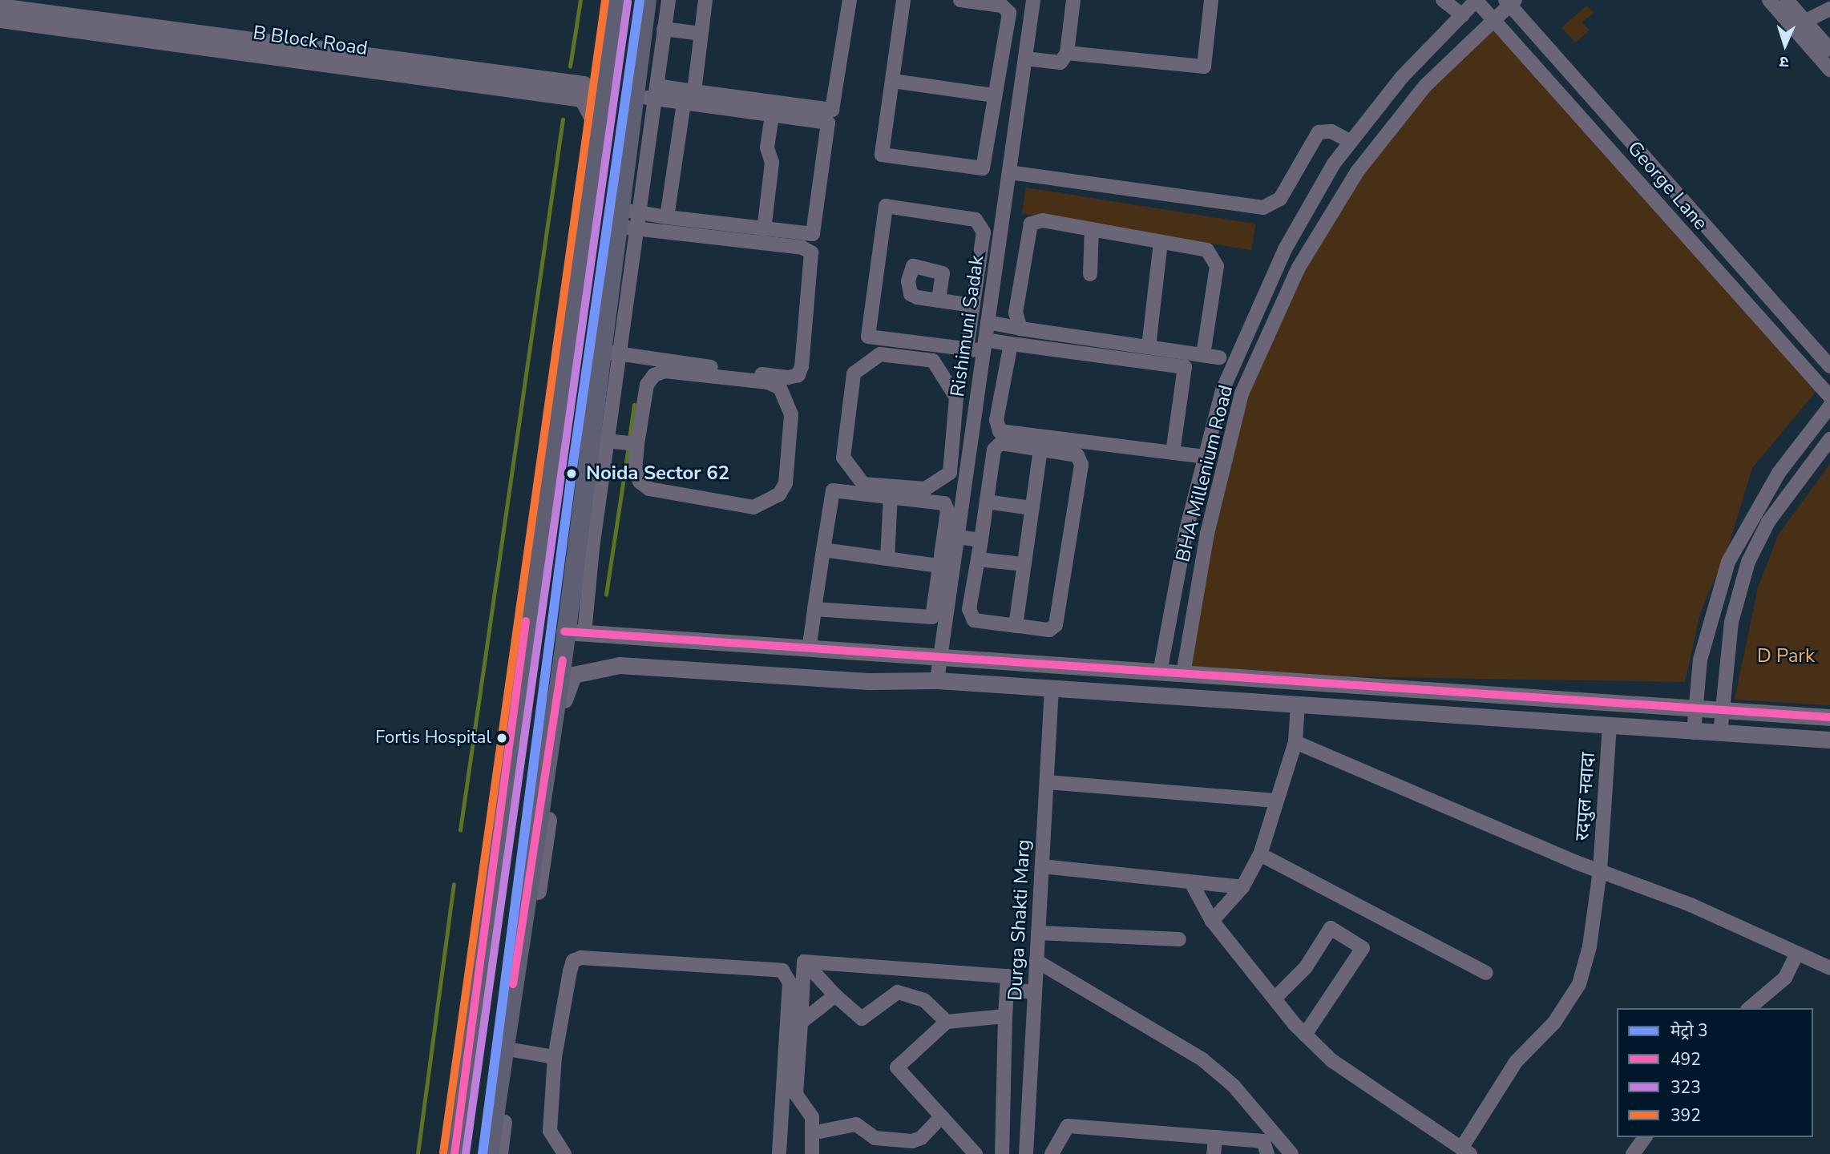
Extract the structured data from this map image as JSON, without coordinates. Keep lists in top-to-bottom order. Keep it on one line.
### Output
{"streets":{"street":["B Block Road","George Lane","Rishimuni Sadak","BHA Millenium Road","रदपुल नवादा","Durga Shakti Marg"]},"crossings":[["George Lane","BHA Millenium Road"]],"parks":["D Park"],"places":["Noida Sector 62","Fortis Hospital"],"lines":["metro line 3","transit line 392","transit line 323","transit line 492"],"legend":["मेट्रो 3","492","323","392"],"north":"bottom"}
